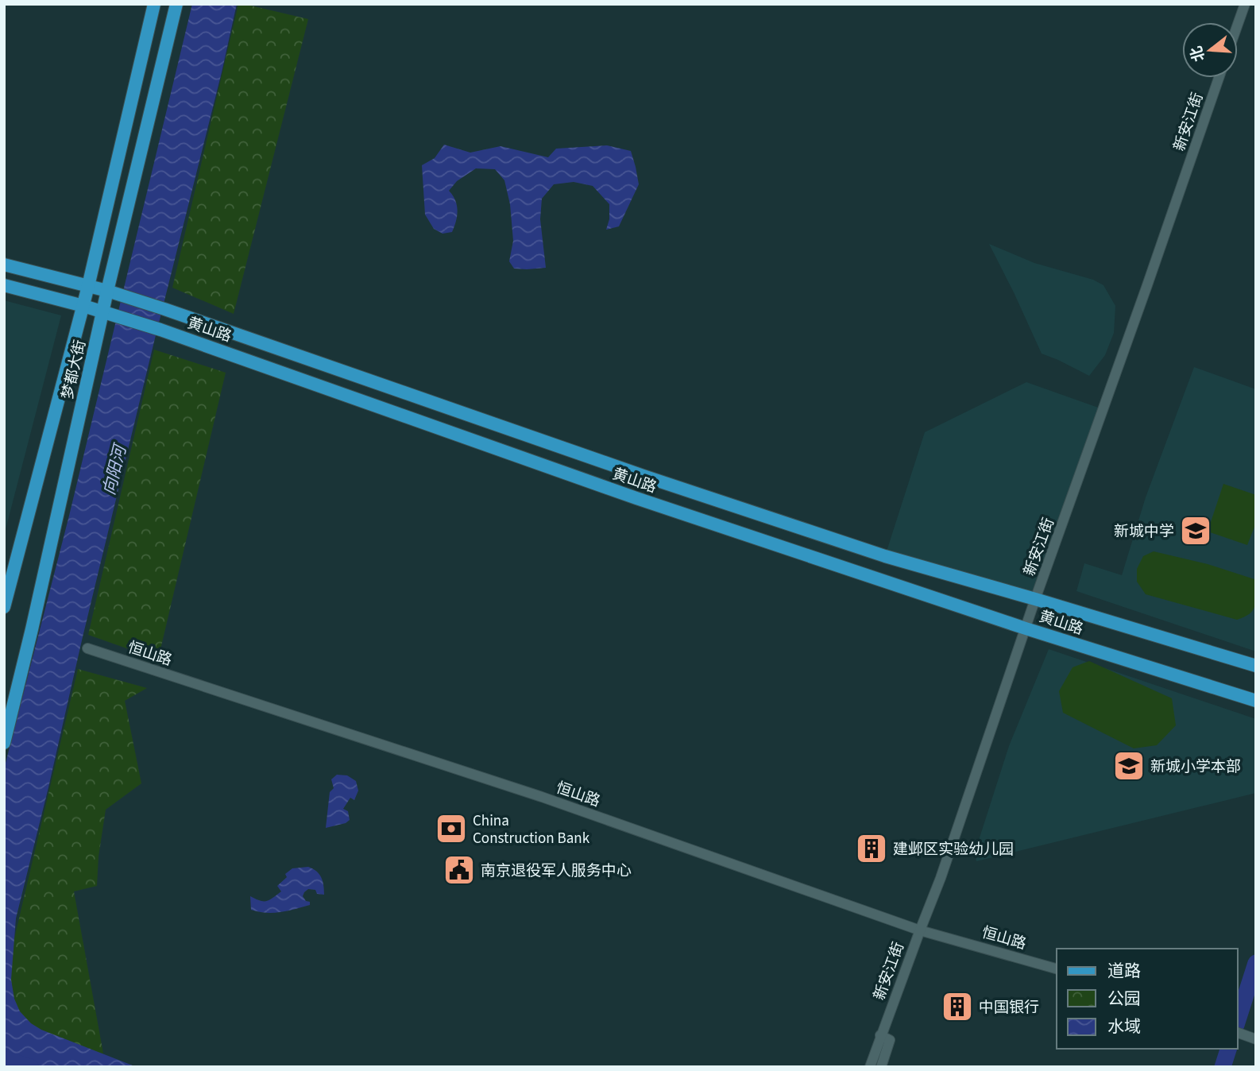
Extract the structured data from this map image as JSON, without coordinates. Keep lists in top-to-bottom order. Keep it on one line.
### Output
{"streets":{"main road":["黄山路","梦都大街"],"street":["新安江街","恒山路"]},"crossings":[["新安江街","黄山路"],["新安江街","恒山路"],["黄山路","梦都大街"]],"water":["向阳河"],"places":{"school or university":["新城中学","新城小学本部"],"bank":["China Construction Bank"],"building":["建邺区实验幼儿园","中国银行"],"public building":["南京退役军人服务中心"]},"legend":["道路","公园","水域"],"north":"left"}
